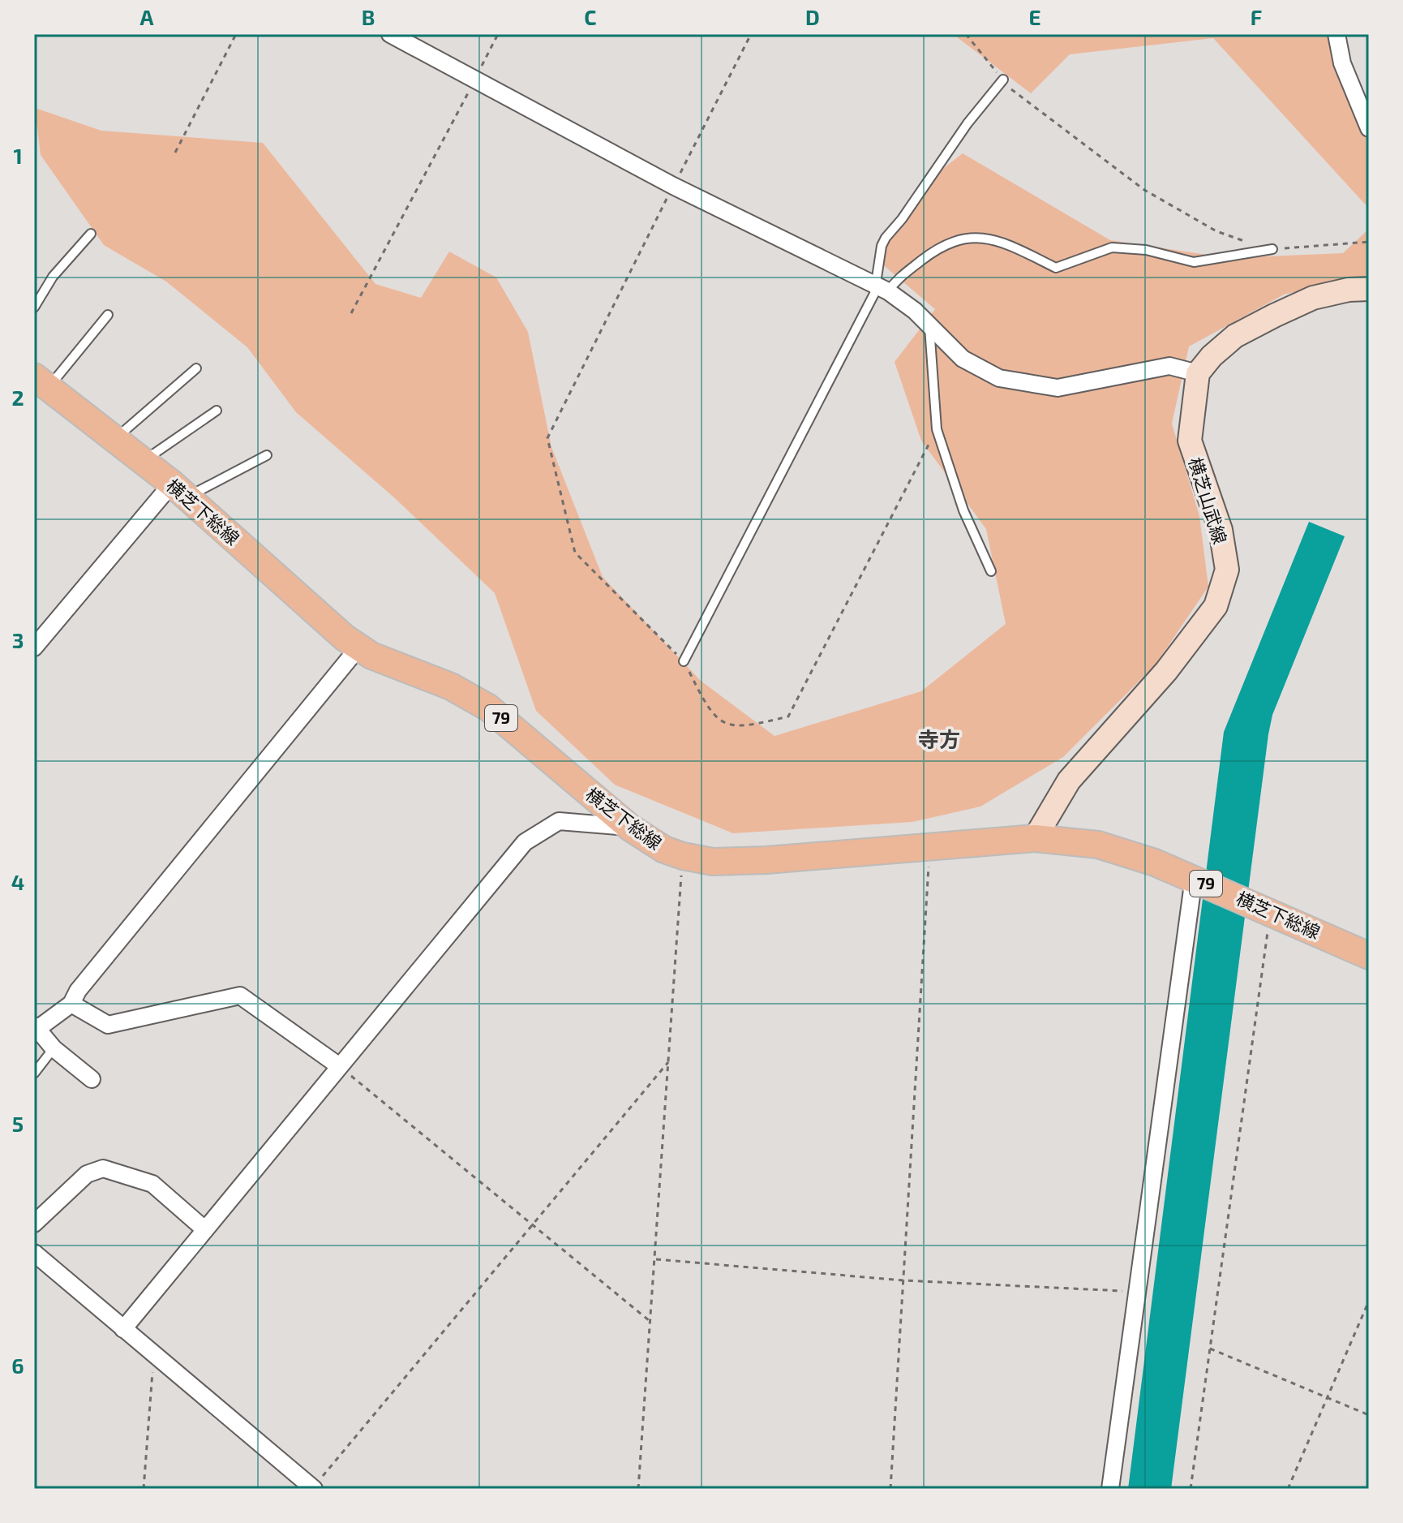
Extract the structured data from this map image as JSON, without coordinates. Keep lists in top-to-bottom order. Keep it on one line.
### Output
{"streets":{"main road":["横芝山武線","横芝下総線","79"]},"crossings":[["横芝山武線","横芝下総線"]],"districts":["寺方"],"grid":{"columns":["A","B","C","D","E","F"],"rows":["1","2","3","4","5","6"]}}
